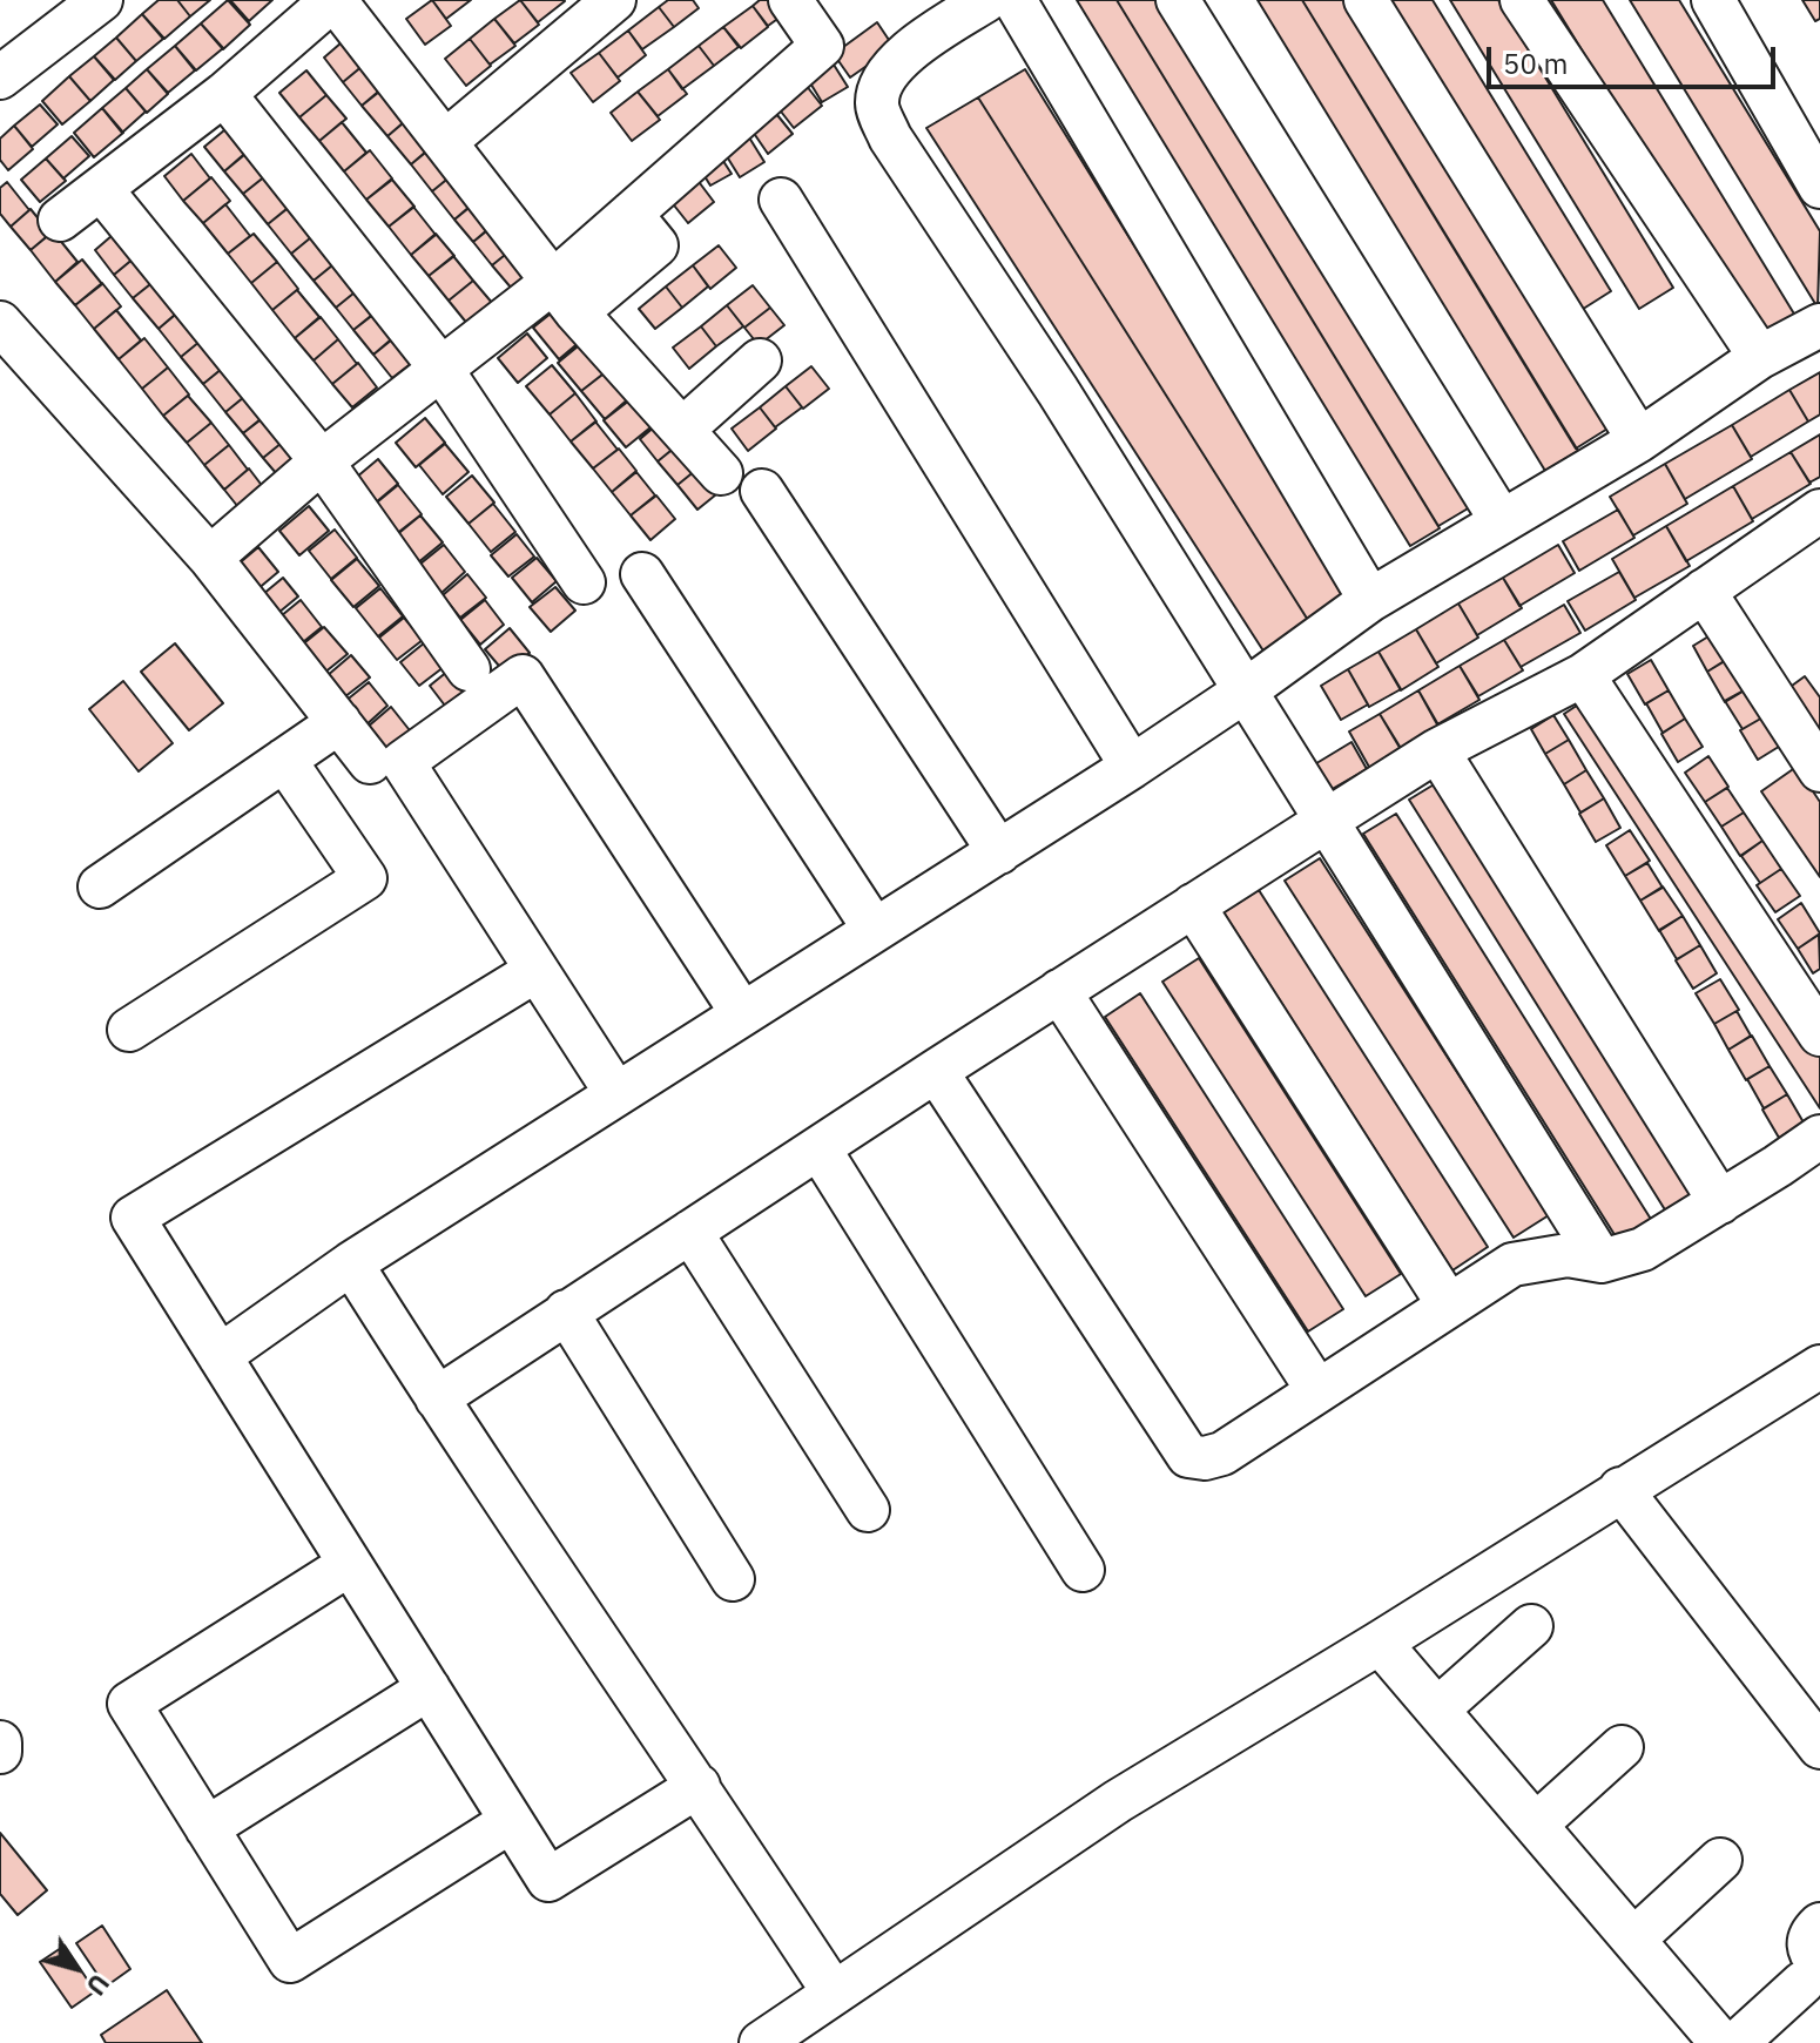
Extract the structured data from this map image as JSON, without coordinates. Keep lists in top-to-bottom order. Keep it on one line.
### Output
{"scale_bar":"50 m","north":"bottom right"}
